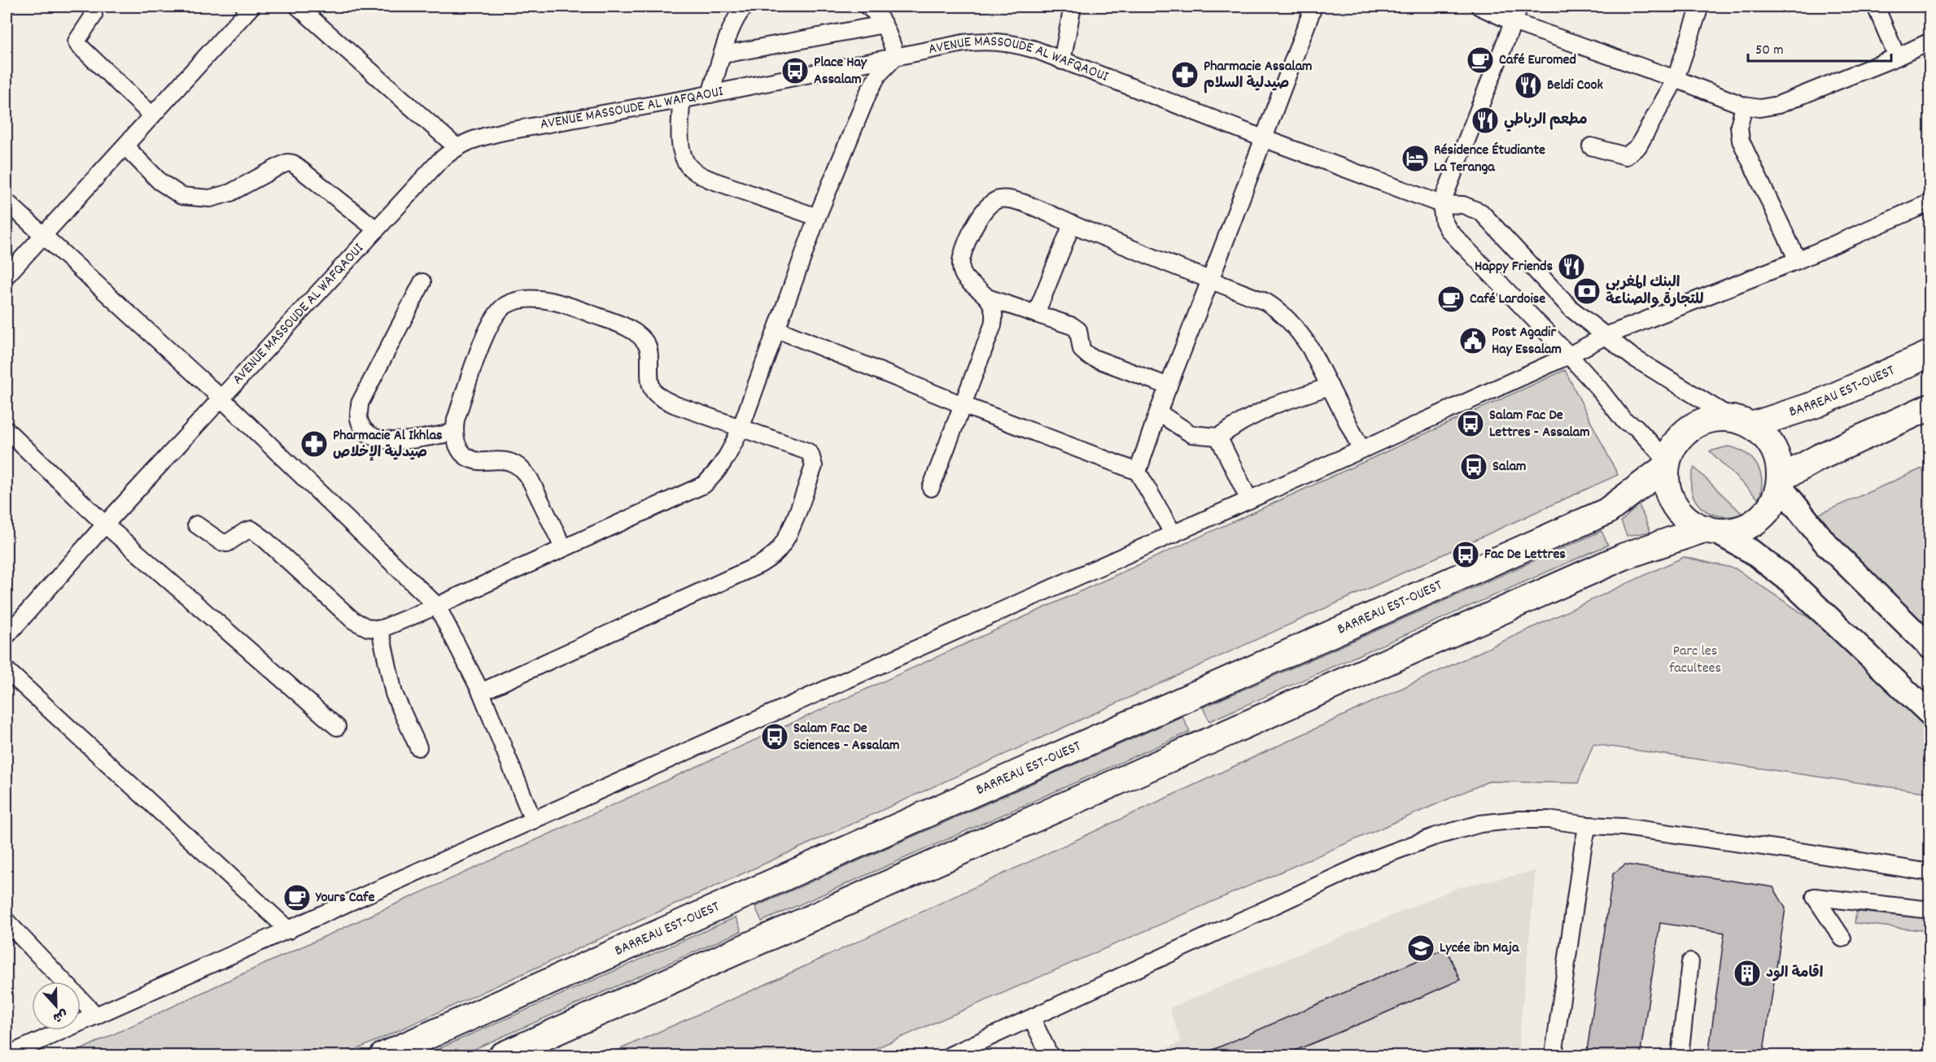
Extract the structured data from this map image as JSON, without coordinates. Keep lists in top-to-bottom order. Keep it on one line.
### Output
{"streets":{"main road":["BARREAU EST-OUEST"],"street":["AVENUE MASSOUDE AL WAFQAOUI"]},"crossings":[["AVENUE MASSOUDE AL WAFQAOUI","BARREAU EST-OUEST"]],"parks":["Parc les facultees"],"places":{"cafe":["Café Euromed","Café Lardoise","Yours Cafe"],"bus stop":["Place Hay Assalam","Salam Fac De Lettres - Assalam","Salam","Fac De Lettres","Salam Fac De Sciences - Assalam"],"pharmacy":["Pharmacie Assalam صيدلية السلام","Pharmacie Al Ikhlas صيدلية الإخلاص"],"restaurant":["Beldi Cook","مطعم الرباطي","Happy Friends"],"hotel":["Résidence Étudiante La Teranga"],"bank":["البنك المغربي للتجارة والصناعة"],"public building":["Post Agadir Hay Essalam"],"school or university":["Lycée ibn Maja"],"building":["اقامة الود"]},"scale_bar":"50 m","north":"bottom"}
